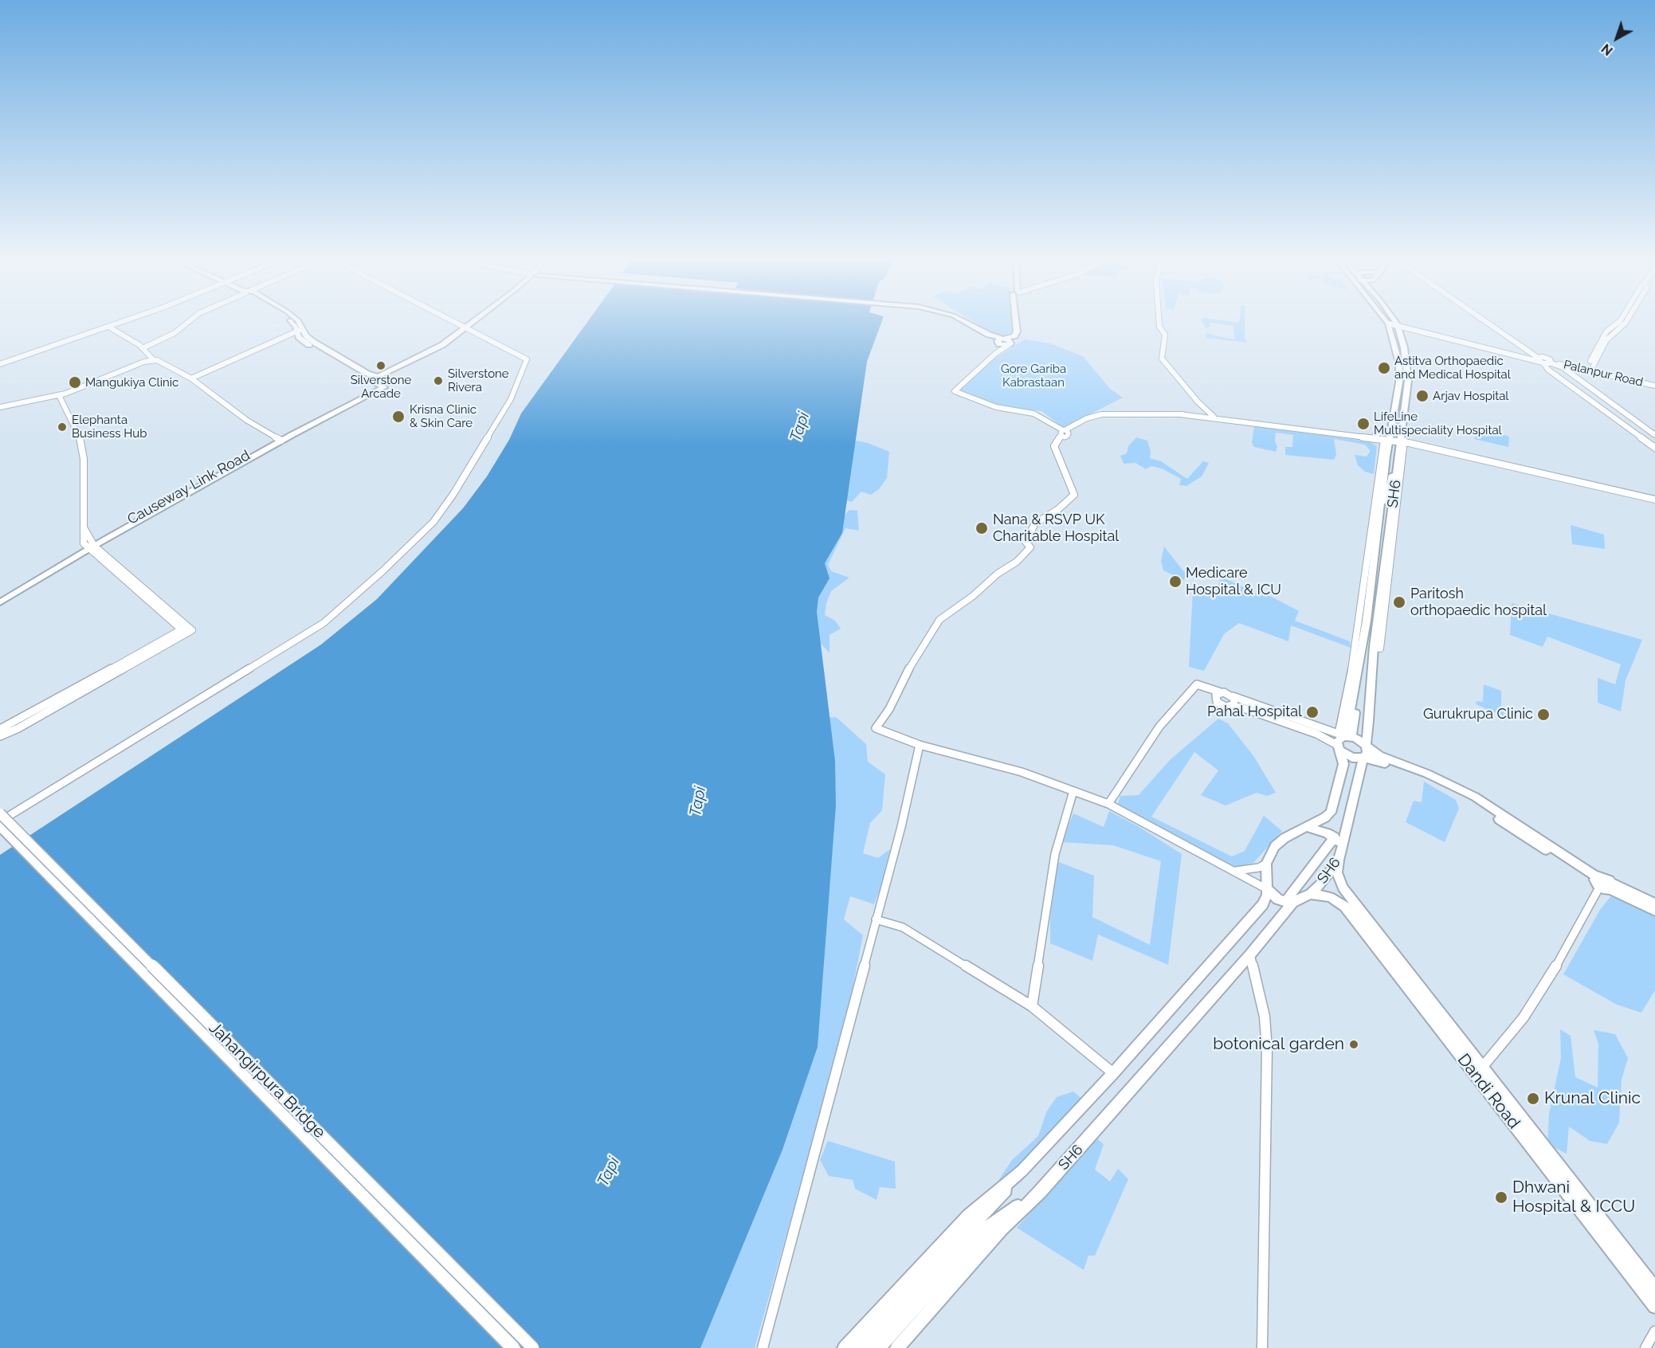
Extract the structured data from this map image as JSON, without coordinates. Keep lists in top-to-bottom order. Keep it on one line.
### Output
{"streets":{"main road":["Causeway Link Road","SH6","Jahangirpura Bridge","Dandi Road"],"street":["Palanpur Road"]},"crossings":[["Palanpur Road","SH6"],["SH6","Dandi Road"]],"water":["Tapi"],"parks":["Gore Gariba Kabrastaan"],"places":["Silverstone Arcade","Astitva Orthopaedic and Medical Hospital","Silverstone Rivera","Mangukiya Clinic","Arjav Hospital","Krisna Clinic & Skin Care","LifeLine Multispeciality Hospital","Elephanta Business Hub","Nana & RSVP UK Charitable Hospital","Medicare Hospital & ICU","Paritosh orthopaedic hospital","Pahal Hospital","Gurukrupa Clinic","botonical garden","Krunal Clinic","Dhwani Hospital & ICCU"],"north":"bottom left"}
